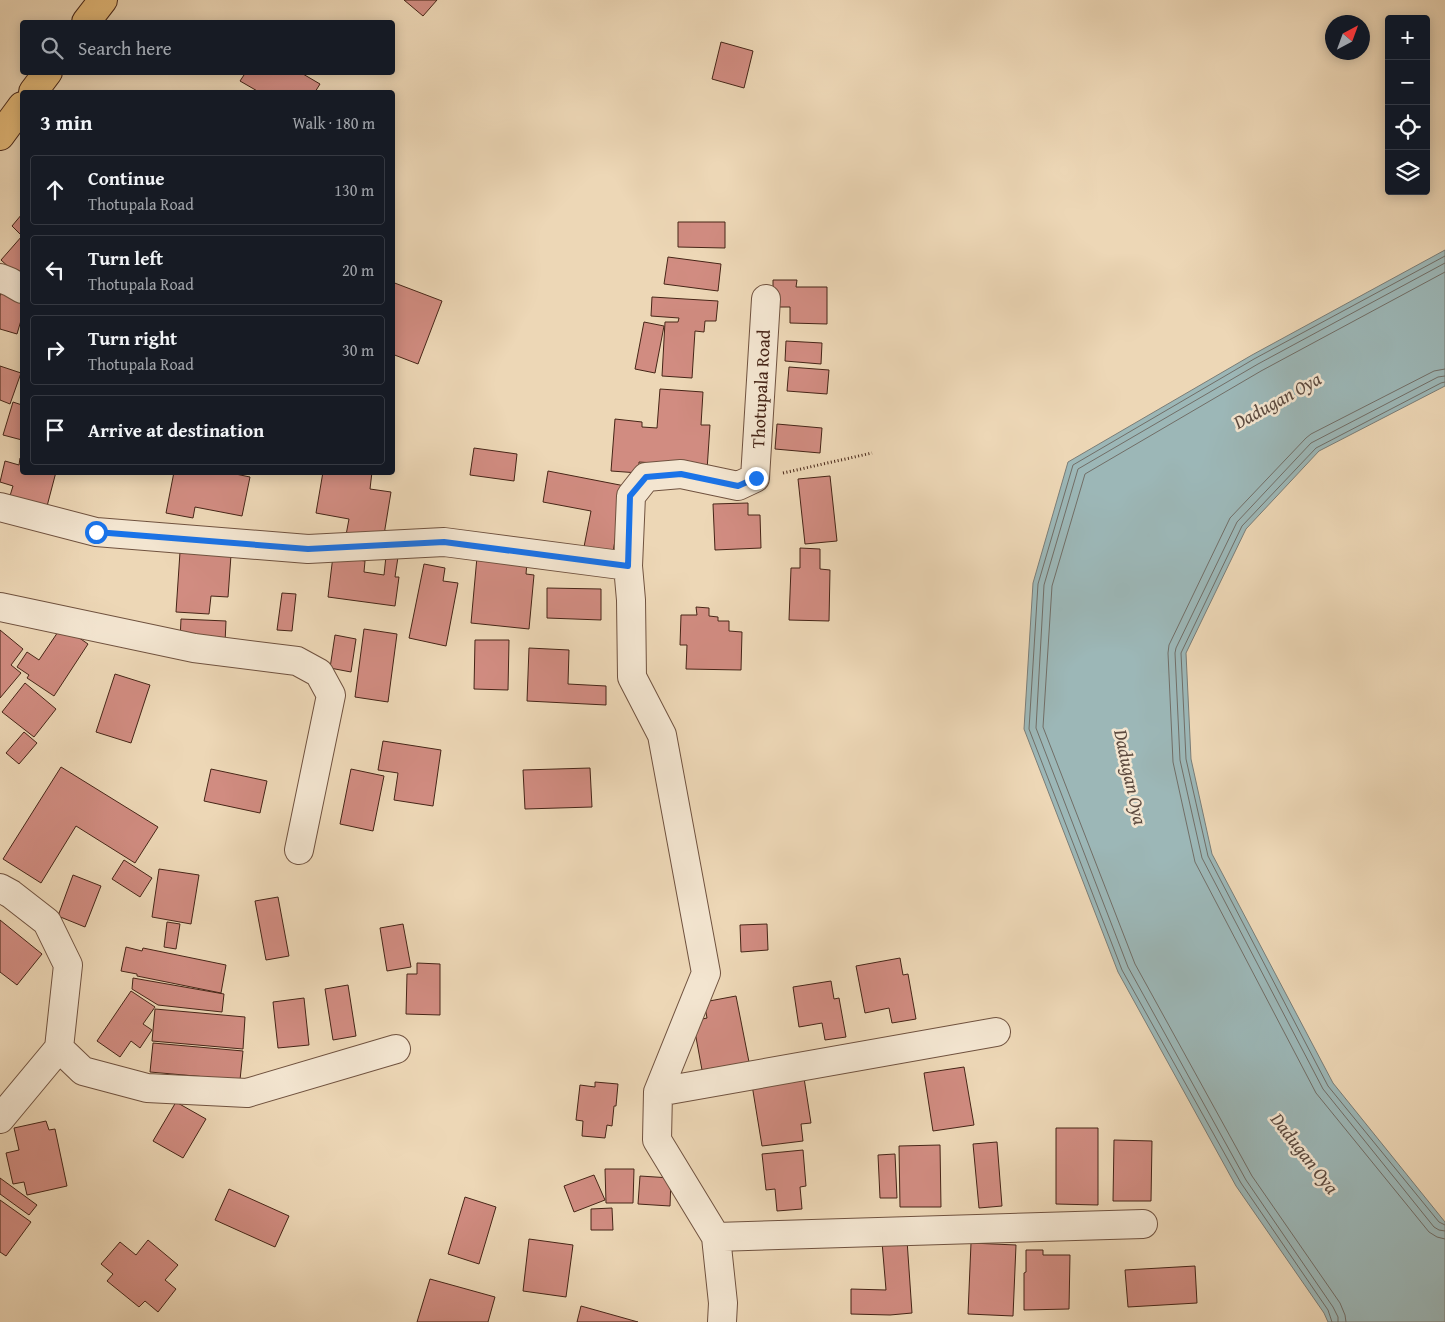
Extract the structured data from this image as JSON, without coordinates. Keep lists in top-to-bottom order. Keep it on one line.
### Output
{"streets":{"street":["Thotupala Road"]},"water":["Dadugan Oya"],"north":"top right","page":{"map_buttons":["+","−"],"search":"Search here","heading":["3 min","Walk · 180 m"],"list":[["Continue","Thotupala Road","130 m"],["Turn left","Thotupala Road","20 m"],["Turn right","Thotupala Road","30 m"],"Arrive at destination"]}}
